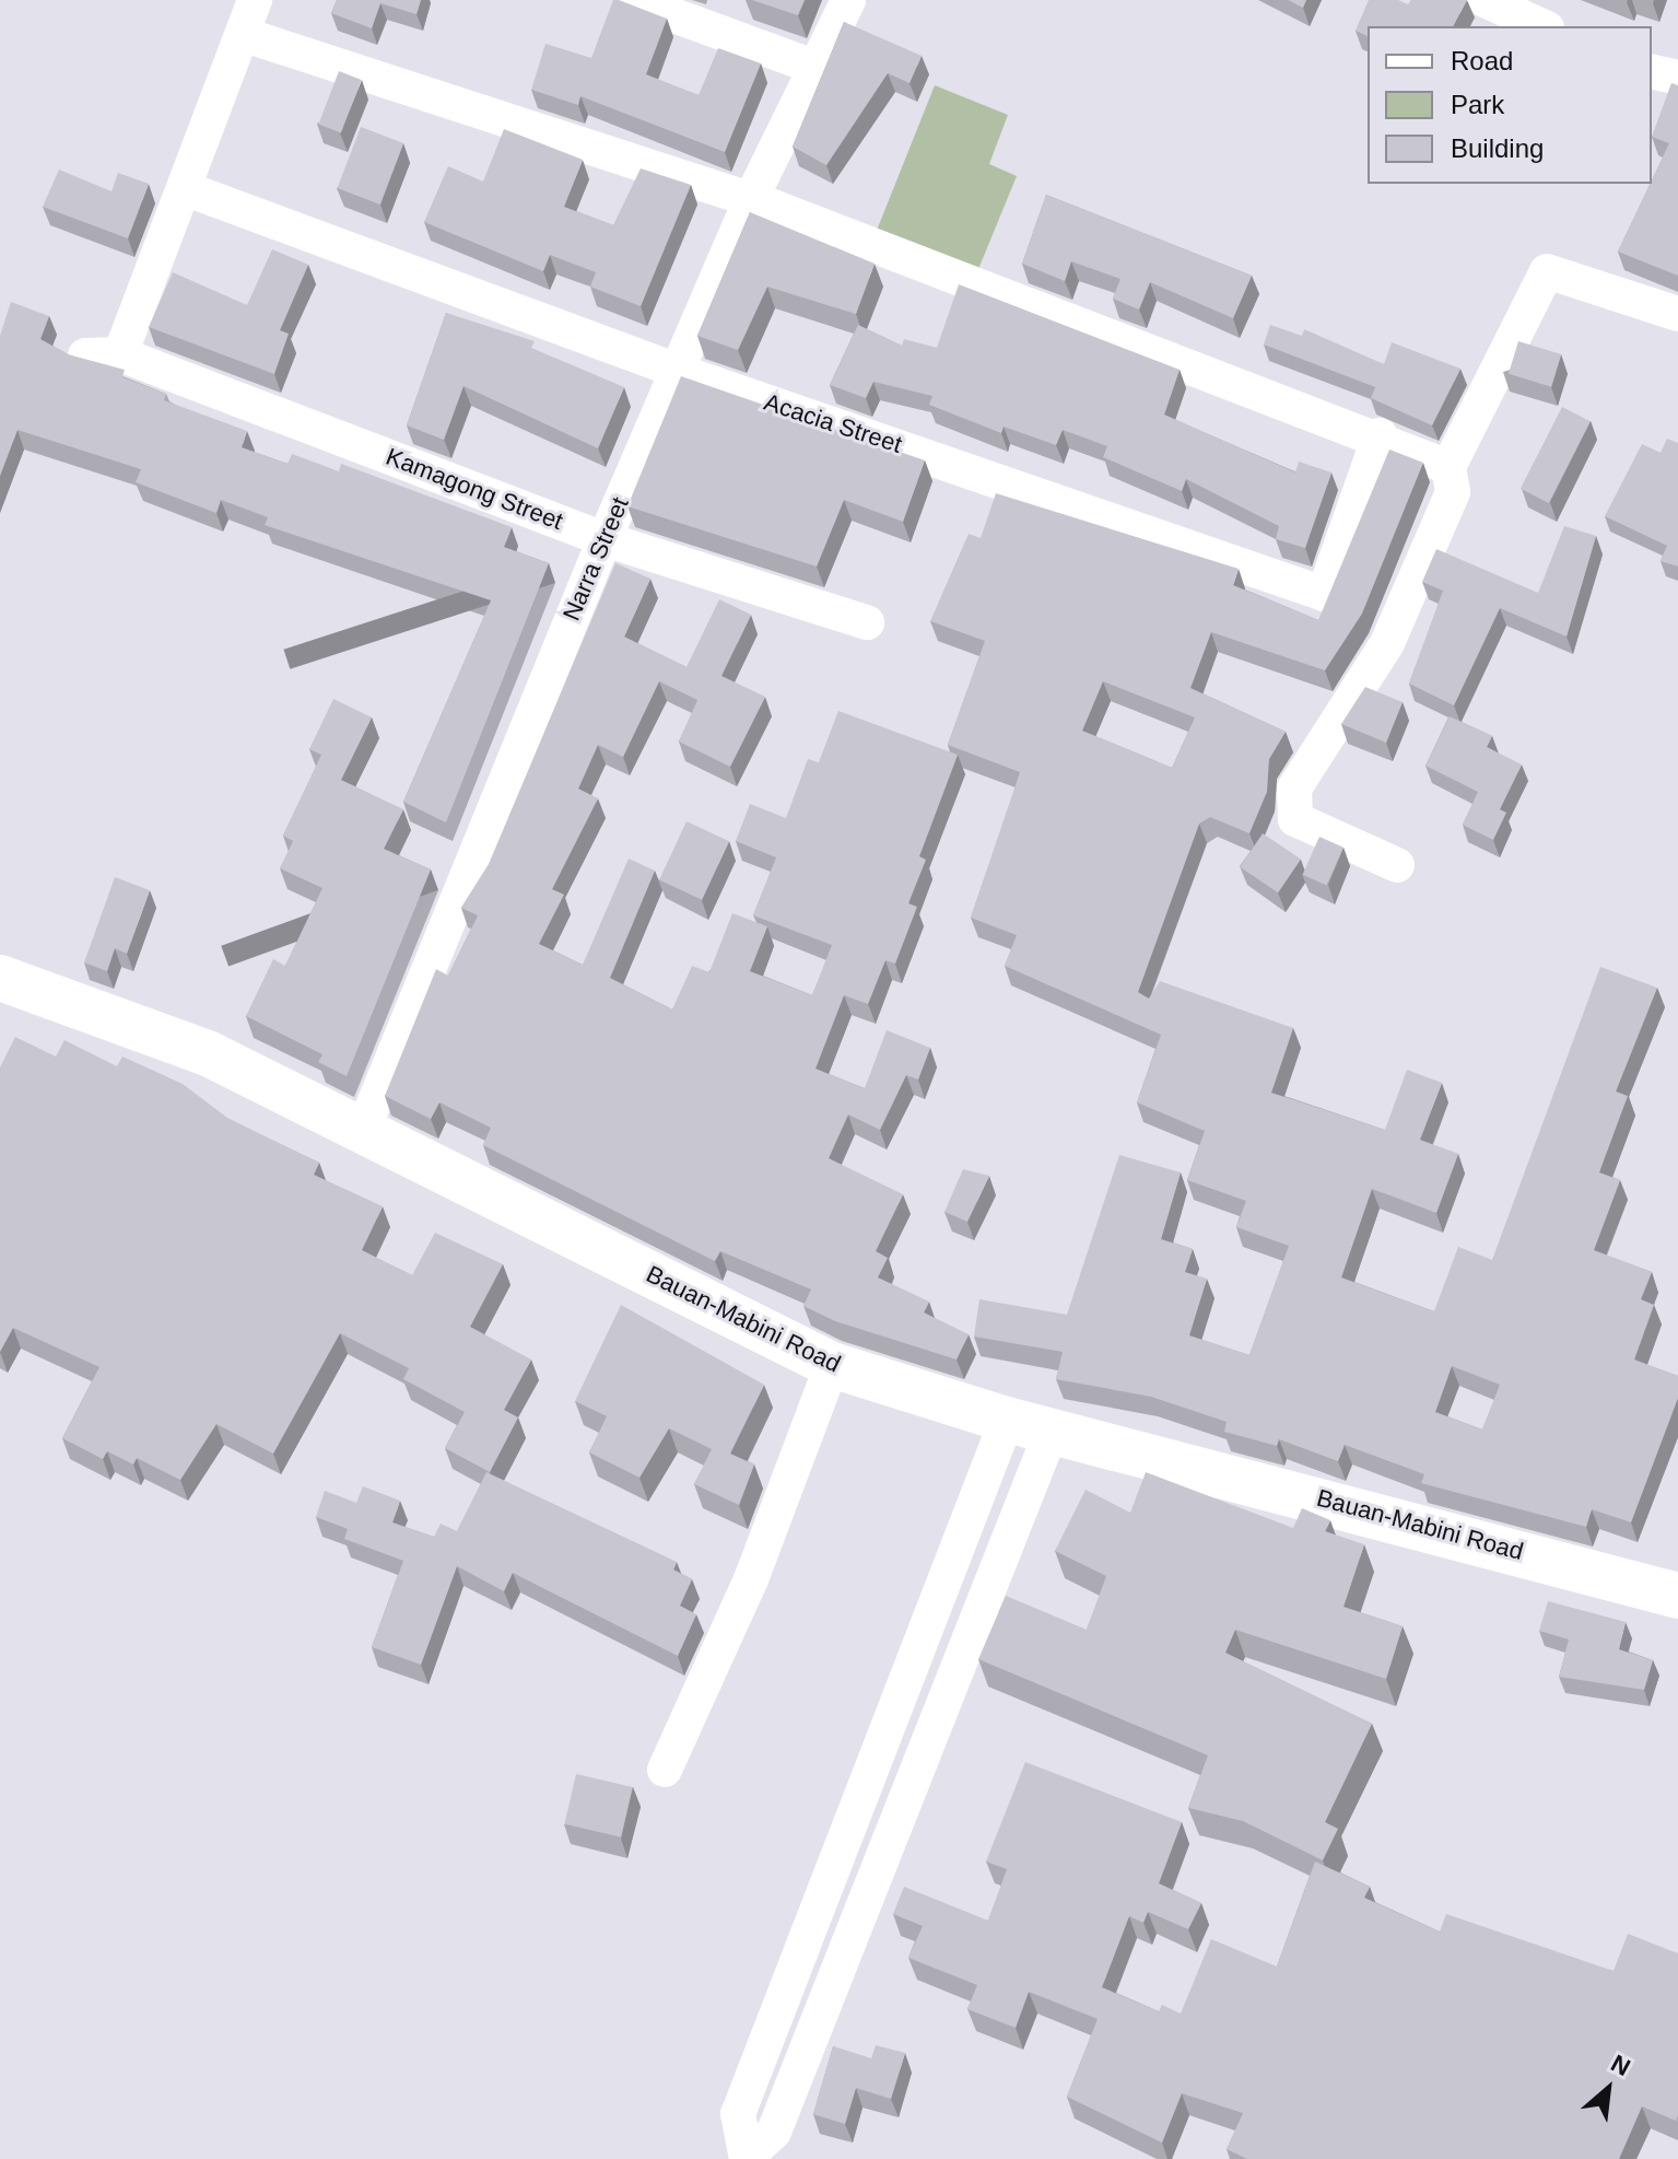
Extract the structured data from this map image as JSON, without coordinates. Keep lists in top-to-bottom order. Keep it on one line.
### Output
{"streets":{"main road":["Bauan-Mabini Road"],"street":["Acacia Street","Kamagong Street","Narra Street"]},"crossings":[["Acacia Street","Narra Street"],["Kamagong Street","Narra Street"],["Narra Street","Bauan-Mabini Road"]],"legend":["Road","Park","Building"],"north":"top right"}
